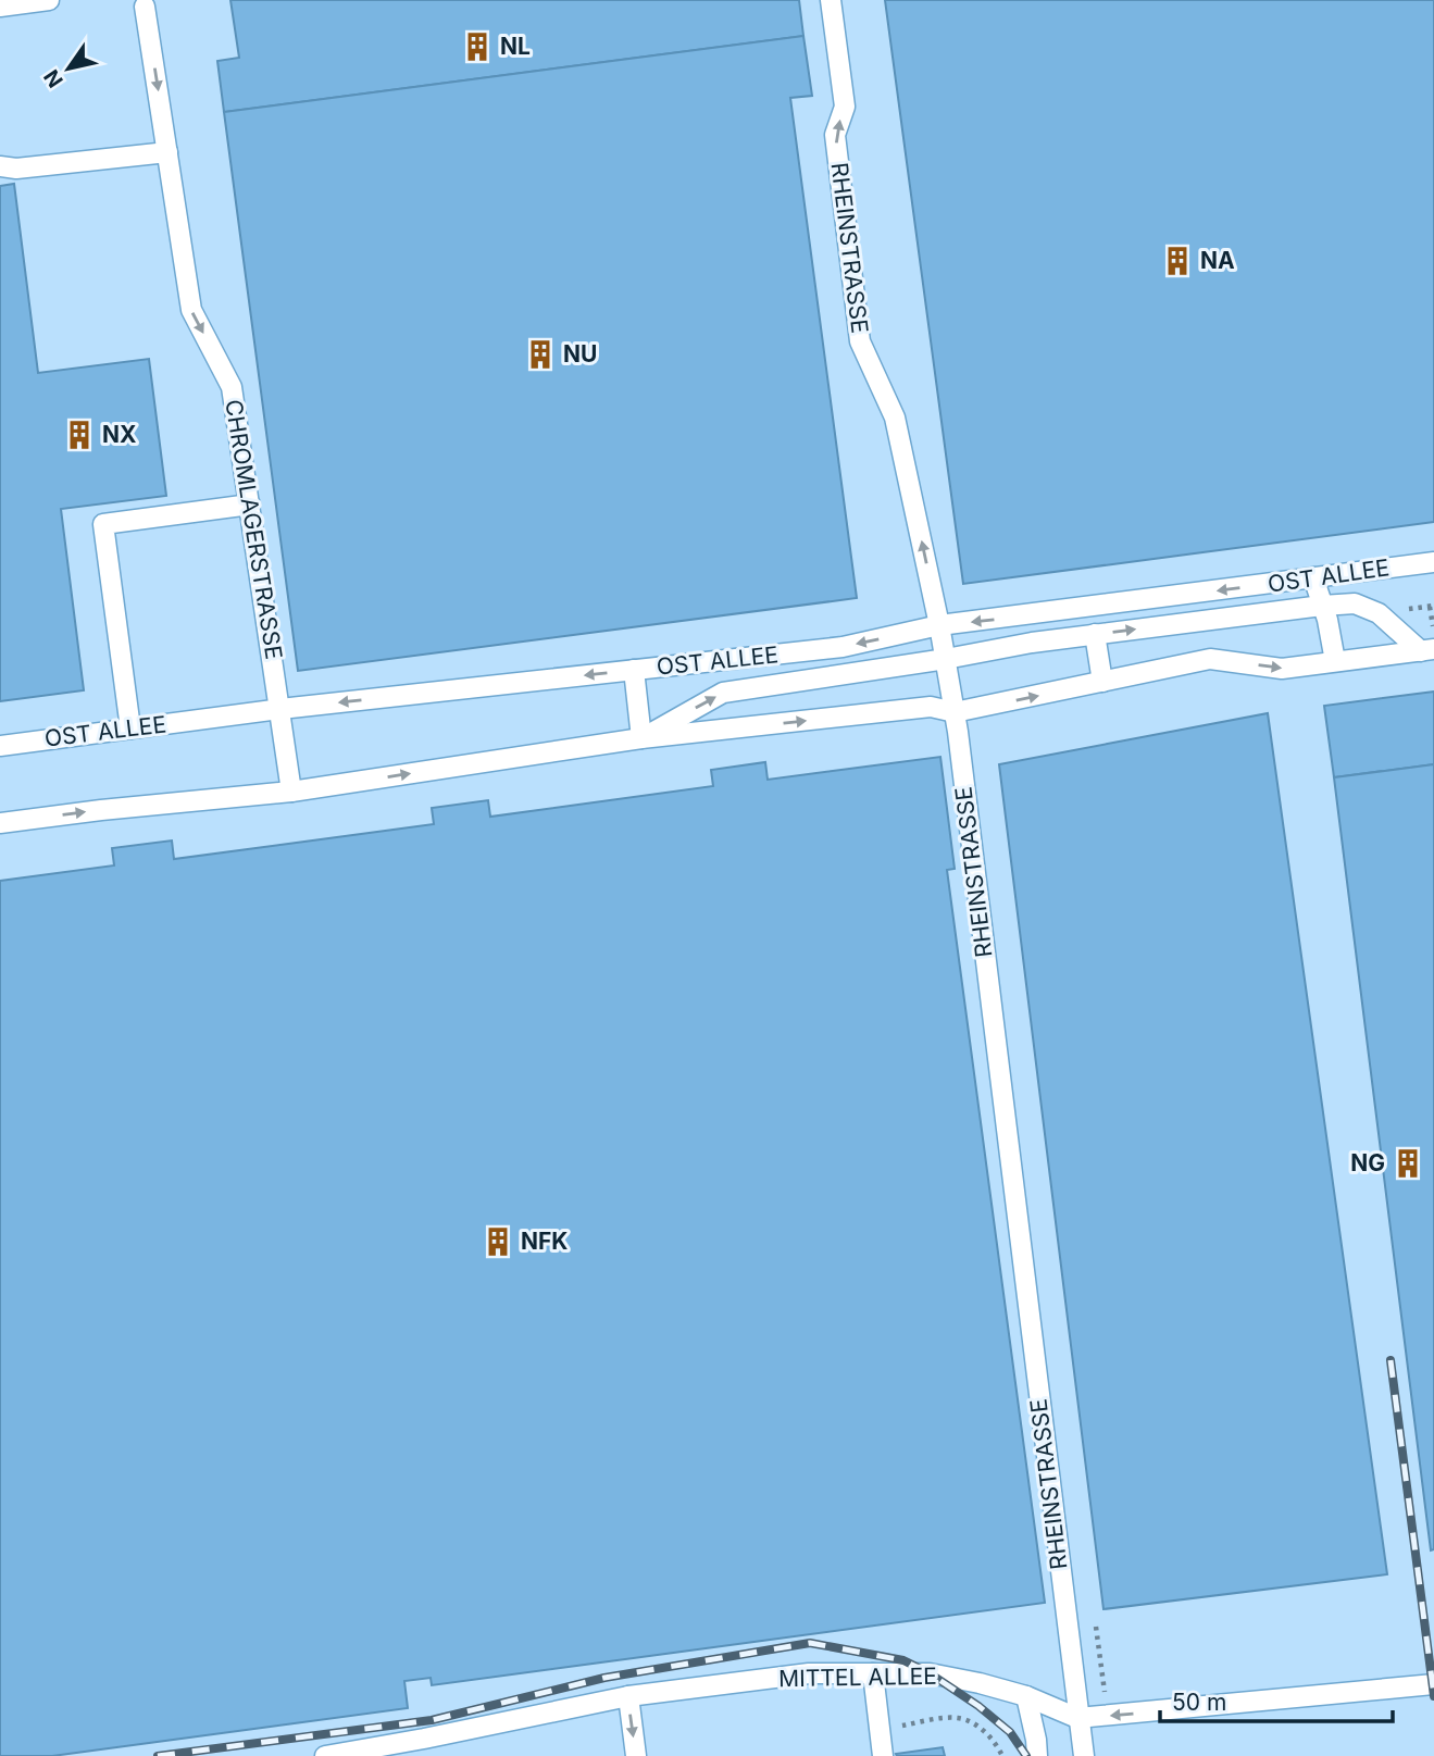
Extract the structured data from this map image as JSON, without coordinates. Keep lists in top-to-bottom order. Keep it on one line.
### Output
{"streets":{"lane":["RHEINSTRASSE","CHROMLAGERSTRASSE","OST ALLEE","MITTEL ALLEE"]},"crossings":[["RHEINSTRASSE","OST ALLEE"],["RHEINSTRASSE","MITTEL ALLEE"],["CHROMLAGERSTRASSE","OST ALLEE"]],"one_way":["RHEINSTRASSE","CHROMLAGERSTRASSE"],"places":{"building":["NL","NA","NU","NX","NG","NFK"]},"scale_bar":"50 m","north":"bottom left"}
